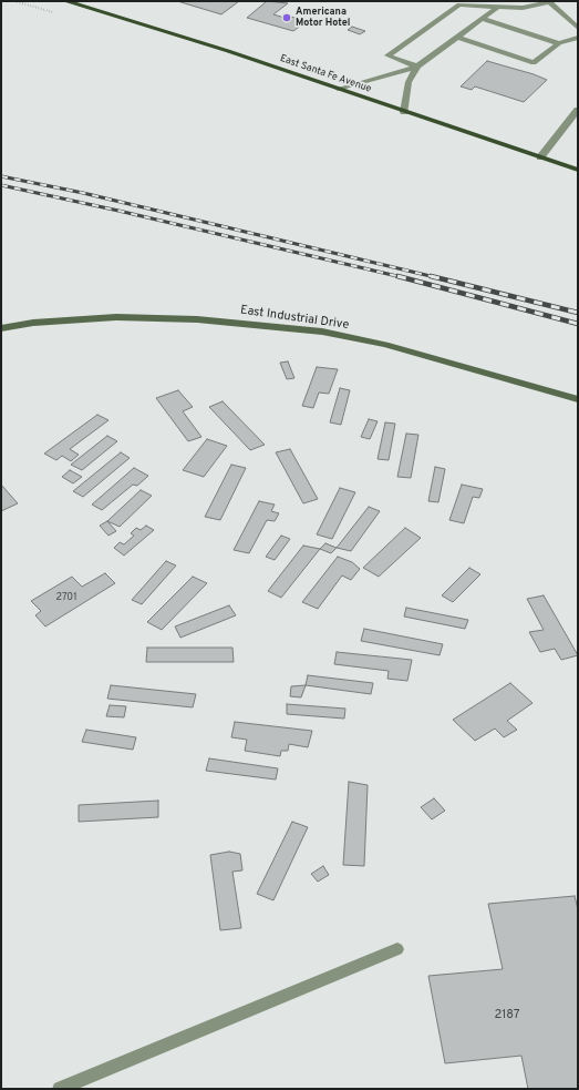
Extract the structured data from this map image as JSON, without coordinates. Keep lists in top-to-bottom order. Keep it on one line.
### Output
{"streets":{"main road":["East Santa Fe Avenue"],"street":["East Industrial Drive"]},"places":["Americana Motor Hotel"],"house_numbers":["2701","2187"]}
